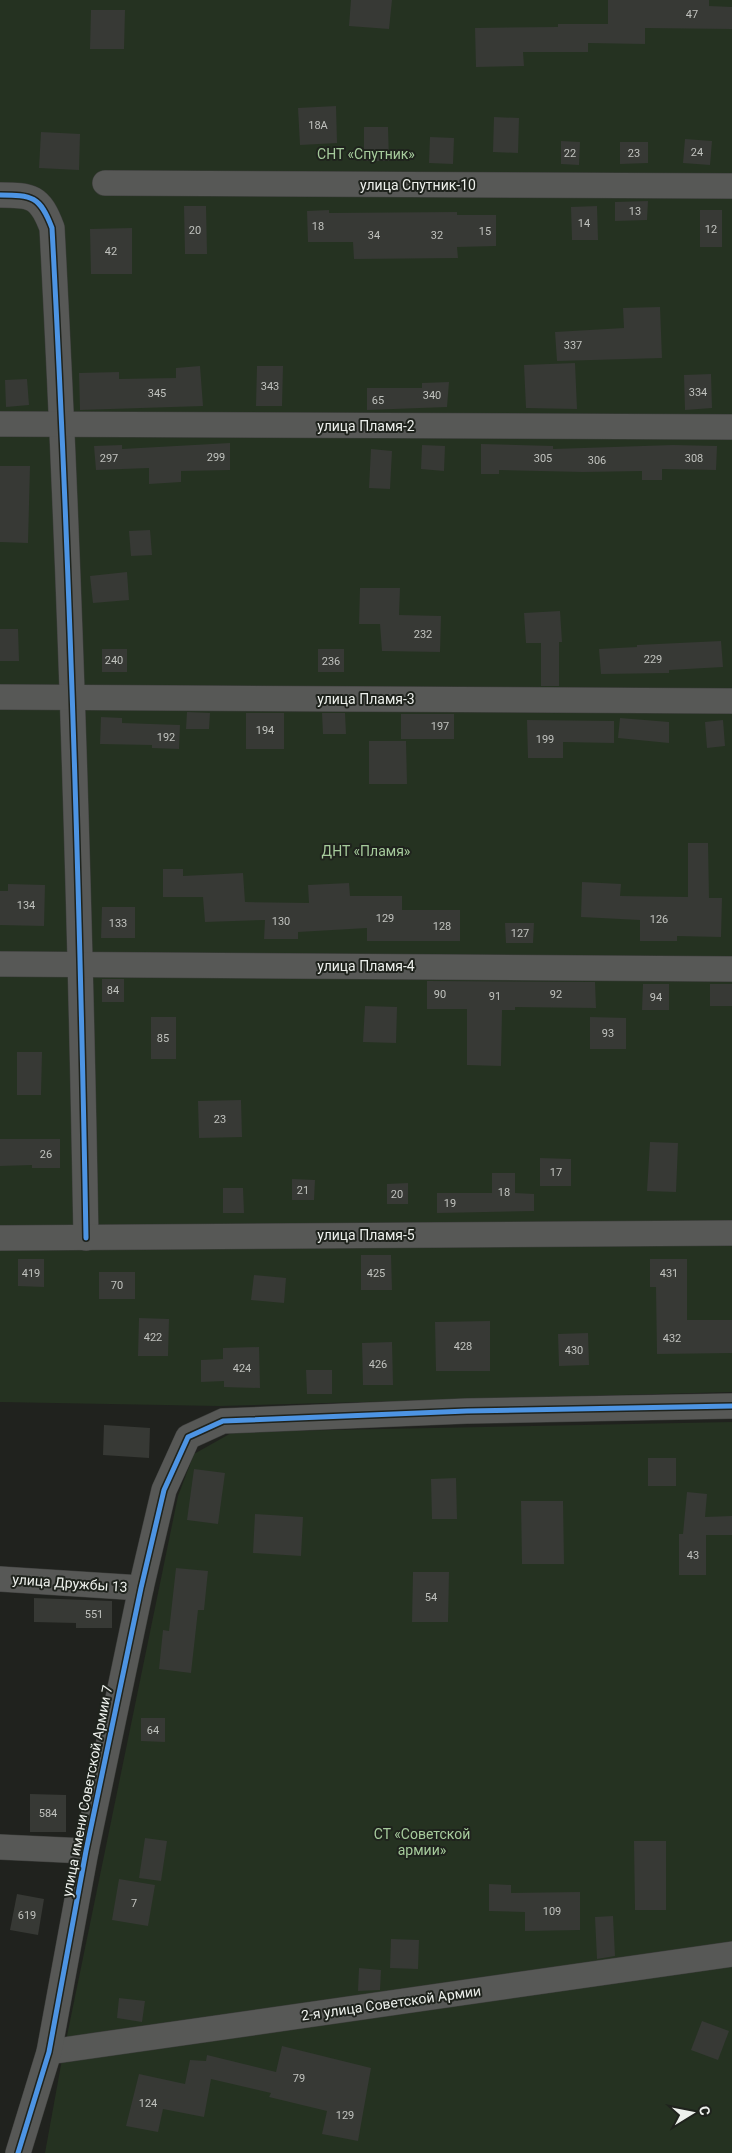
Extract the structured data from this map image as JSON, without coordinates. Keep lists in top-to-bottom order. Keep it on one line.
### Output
{"streets":{"street":["улица Спутник-10","улица Пламя-2","улица Пламя-3","улица Пламя-4","улица Пламя-5","улица Дружбы 13","улица имени Советской Армии 7","2-я улица Советской Армии"]},"crossings":[["улица Дружбы 13","улица имени Советской Армии 7"],["улица имени Советской Армии 7","2-я улица Советской Армии"]],"parks":["СНТ «Спутник»","ДНТ «Пламя»","СТ «Советской армии»"],"house_numbers":["47","18А","24","22","23","13","14","18","12","20","15","34","32","42","337","343","334","345","340","65","299","297","305","308","306","232","229","240","236","197","194","192","199","134","129","126","130","133","128","127","84","90","92","91","94","93","85","23","26","17","21","18","20","19","419","425","431","70","422","432","428","430","426","424","43","54","551","64","584","7","109","619","79","124","129"],"north":"right"}
